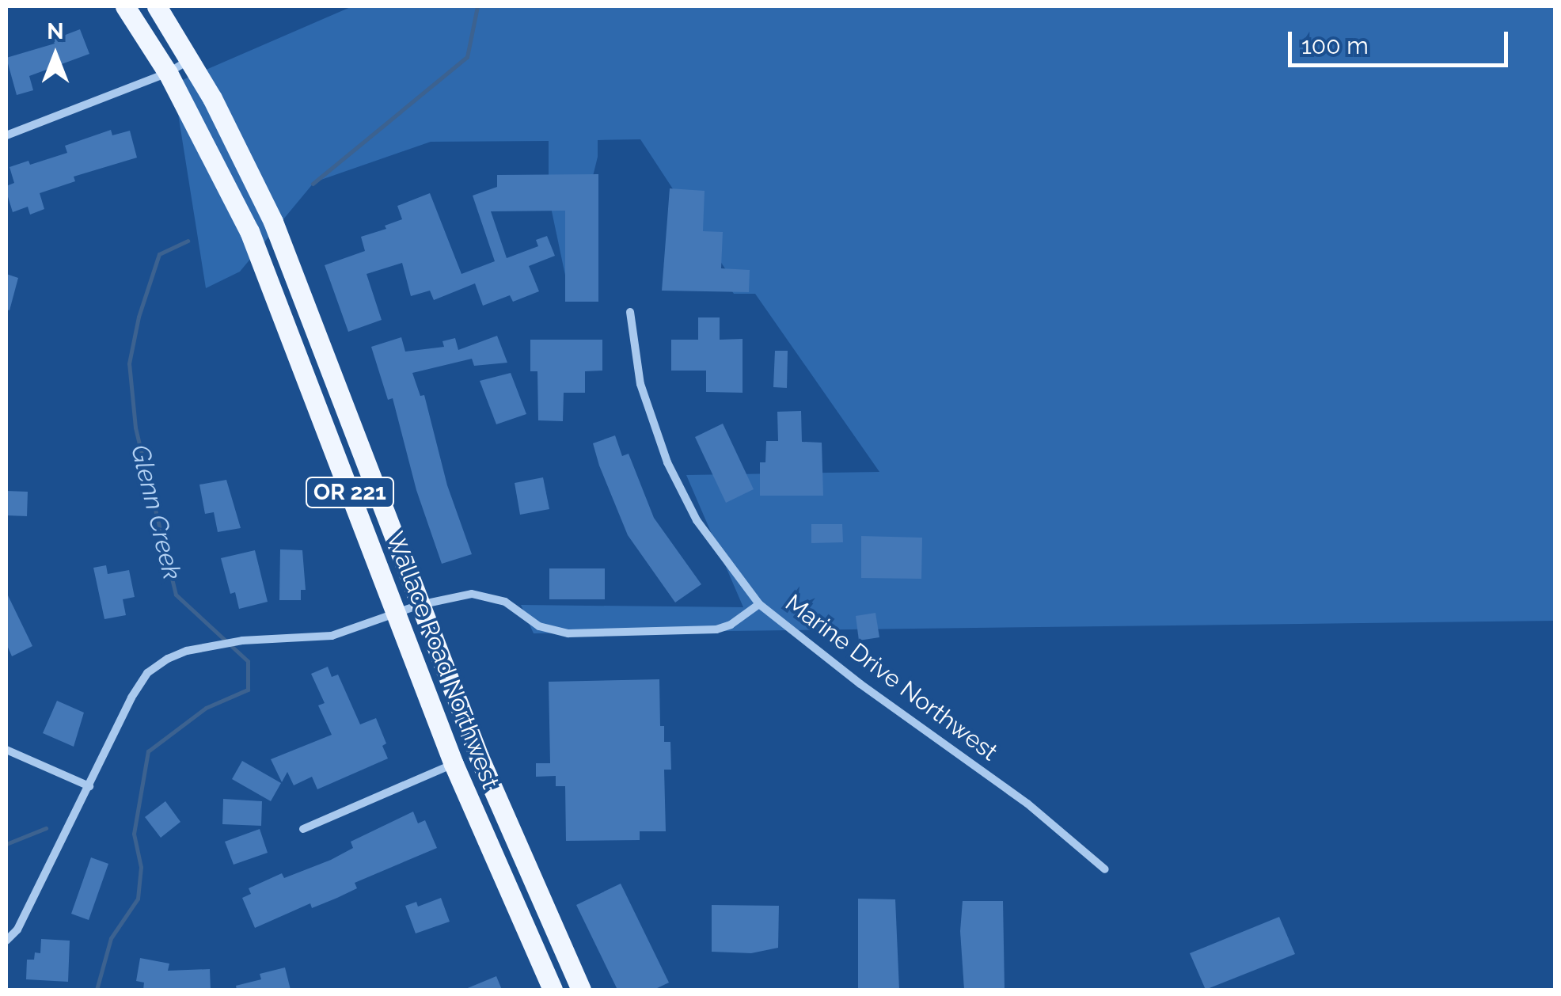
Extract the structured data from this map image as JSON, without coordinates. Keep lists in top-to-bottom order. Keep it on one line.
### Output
{"streets":{"main road":["OR 221","Wallace Road Northwest"],"street":["Marine Drive Northwest"]},"water":["Glenn Creek"],"scale_bar":"100 m","north":"top"}
